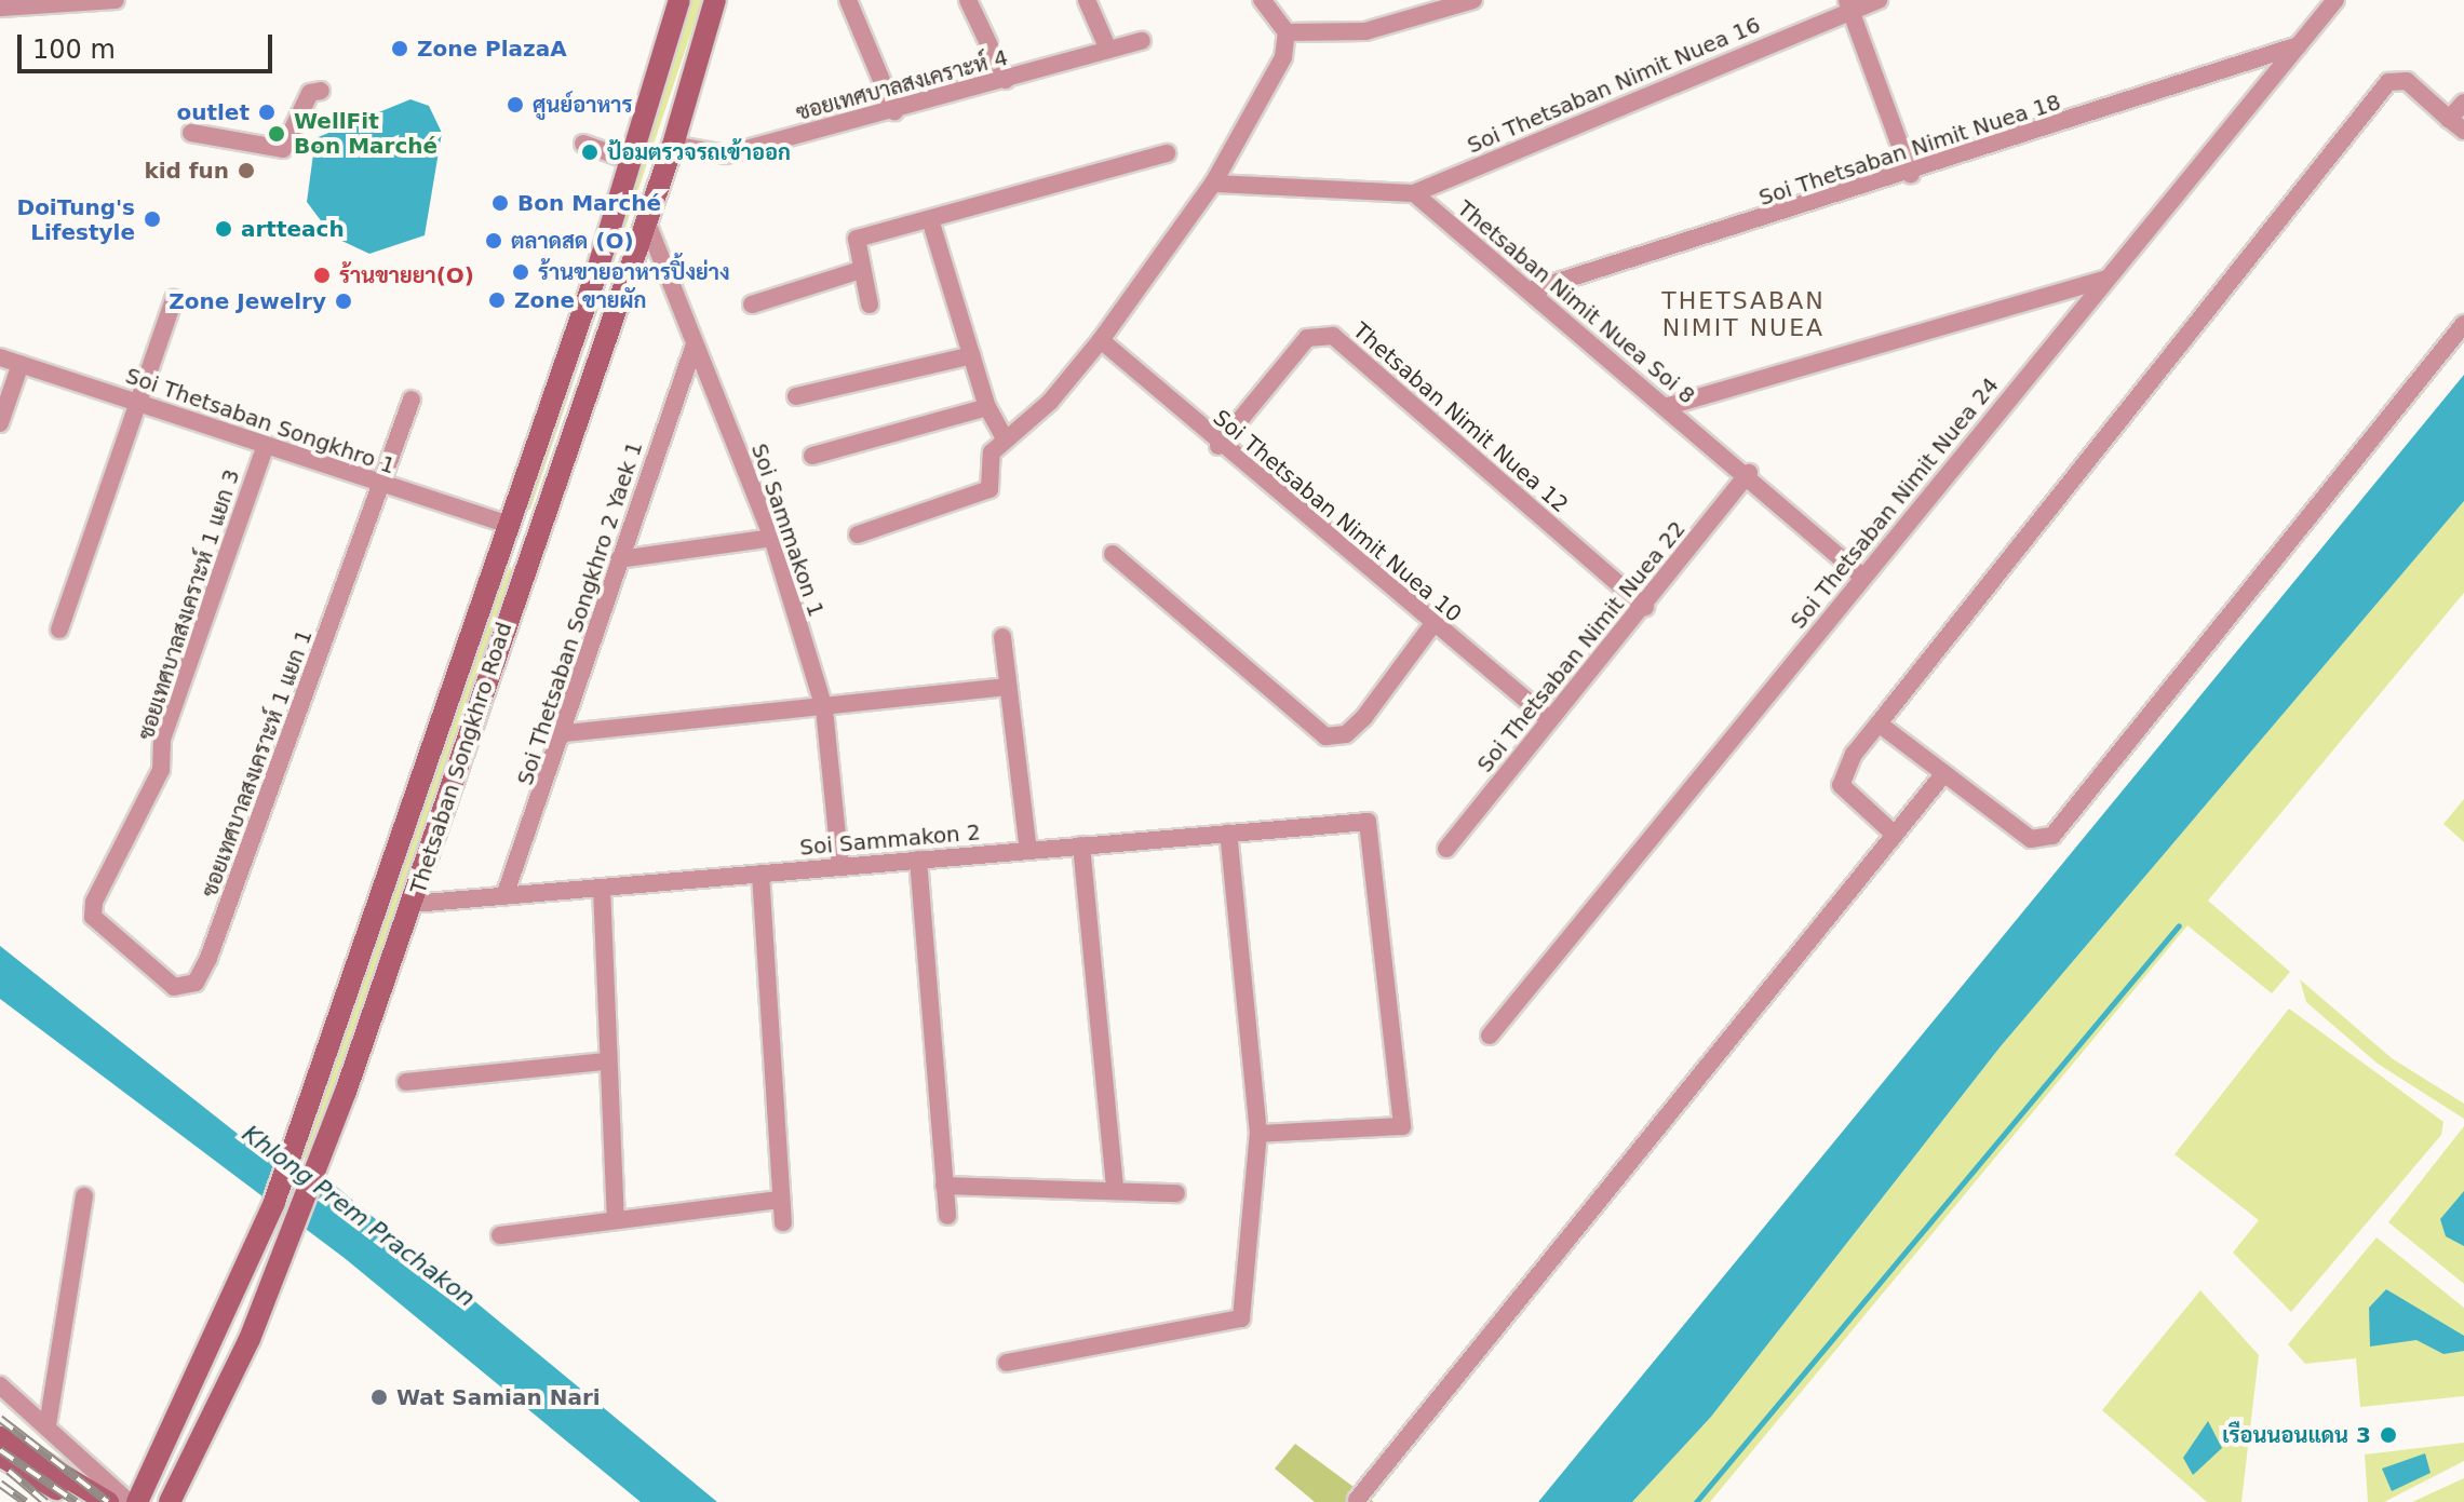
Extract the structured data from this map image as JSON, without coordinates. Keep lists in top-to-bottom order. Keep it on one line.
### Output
{"streets":{"street":["ซอยเทศบาลสงเคราะห์ 4","Soi Thetsaban Nimit Nuea 16","Soi Thetsaban Nimit Nuea 18","Thetsaban Nimit Nuea Soi 8","Thetsaban Nimit Nuea 12","Soi Thetsaban Songkhro 1","Soi Thetsaban Nimit Nuea 24","Soi Thetsaban Nimit Nuea 10","Soi Sammakon 1","ซอยเทศบาลสงเคราะห์ 1 แยก 3","Soi Thetsaban Songkhro 2 Yaek 1","Soi Thetsaban Nimit Nuea 22","Thetsaban Songkhro Road","ซอยเทศบาลสงเคราะห์ 1 แยก 1","Soi Sammakon 2"]},"crossings":[["ซอยเทศบาลสงเคราะห์ 4","Thetsaban Songkhro Road"],["Soi Thetsaban Nimit Nuea 16","Thetsaban Nimit Nuea Soi 8"],["Soi Thetsaban Nimit Nuea 18","Thetsaban Nimit Nuea Soi 8"],["Soi Thetsaban Nimit Nuea 18","Soi Thetsaban Nimit Nuea 24"],["Thetsaban Nimit Nuea Soi 8","Soi Thetsaban Nimit Nuea 24"],["Thetsaban Nimit Nuea Soi 8","Soi Thetsaban Nimit Nuea 22"],["Thetsaban Nimit Nuea 12","Soi Thetsaban Nimit Nuea 10"],["Thetsaban Nimit Nuea 12","Soi Thetsaban Nimit Nuea 22"],["Soi Thetsaban Songkhro 1","ซอยเทศบาลสงเคราะห์ 1 แยก 3"],["Soi Thetsaban Songkhro 1","Thetsaban Songkhro Road"],["Soi Thetsaban Songkhro 1","ซอยเทศบาลสงเคราะห์ 1 แยก 1"],["Soi Thetsaban Nimit Nuea 10","Soi Thetsaban Nimit Nuea 22"],["Soi Sammakon 1","Soi Thetsaban Songkhro 2 Yaek 1"],["Soi Sammakon 1","Thetsaban Songkhro Road"],["Soi Sammakon 1","Soi Sammakon 2"],["ซอยเทศบาลสงเคราะห์ 1 แยก 3","ซอยเทศบาลสงเคราะห์ 1 แยก 1"],["Soi Thetsaban Songkhro 2 Yaek 1","Soi Sammakon 2"],["Thetsaban Songkhro Road","Soi Sammakon 2"]],"districts":["THETSABAN NIMIT NUEA"],"water":["Khlong Prem Prachakon"],"places":["Zone PlazaA","ศูนย์อาหาร","outlet","WellFit Bon Marché","ป้อมตรวจรถเข้าออก","kid fun","Bon Marché","DoiTung's Lifestyle","artteach","ตลาดสด (O)","ร้านขายอาหารปิ้งย่าง","ร้านขายยา(O)","Zone ขายผัก","Zone Jewelry","Wat Samian Nari","เรือนนอนแดน 3"],"scale_bar":"100 m"}
